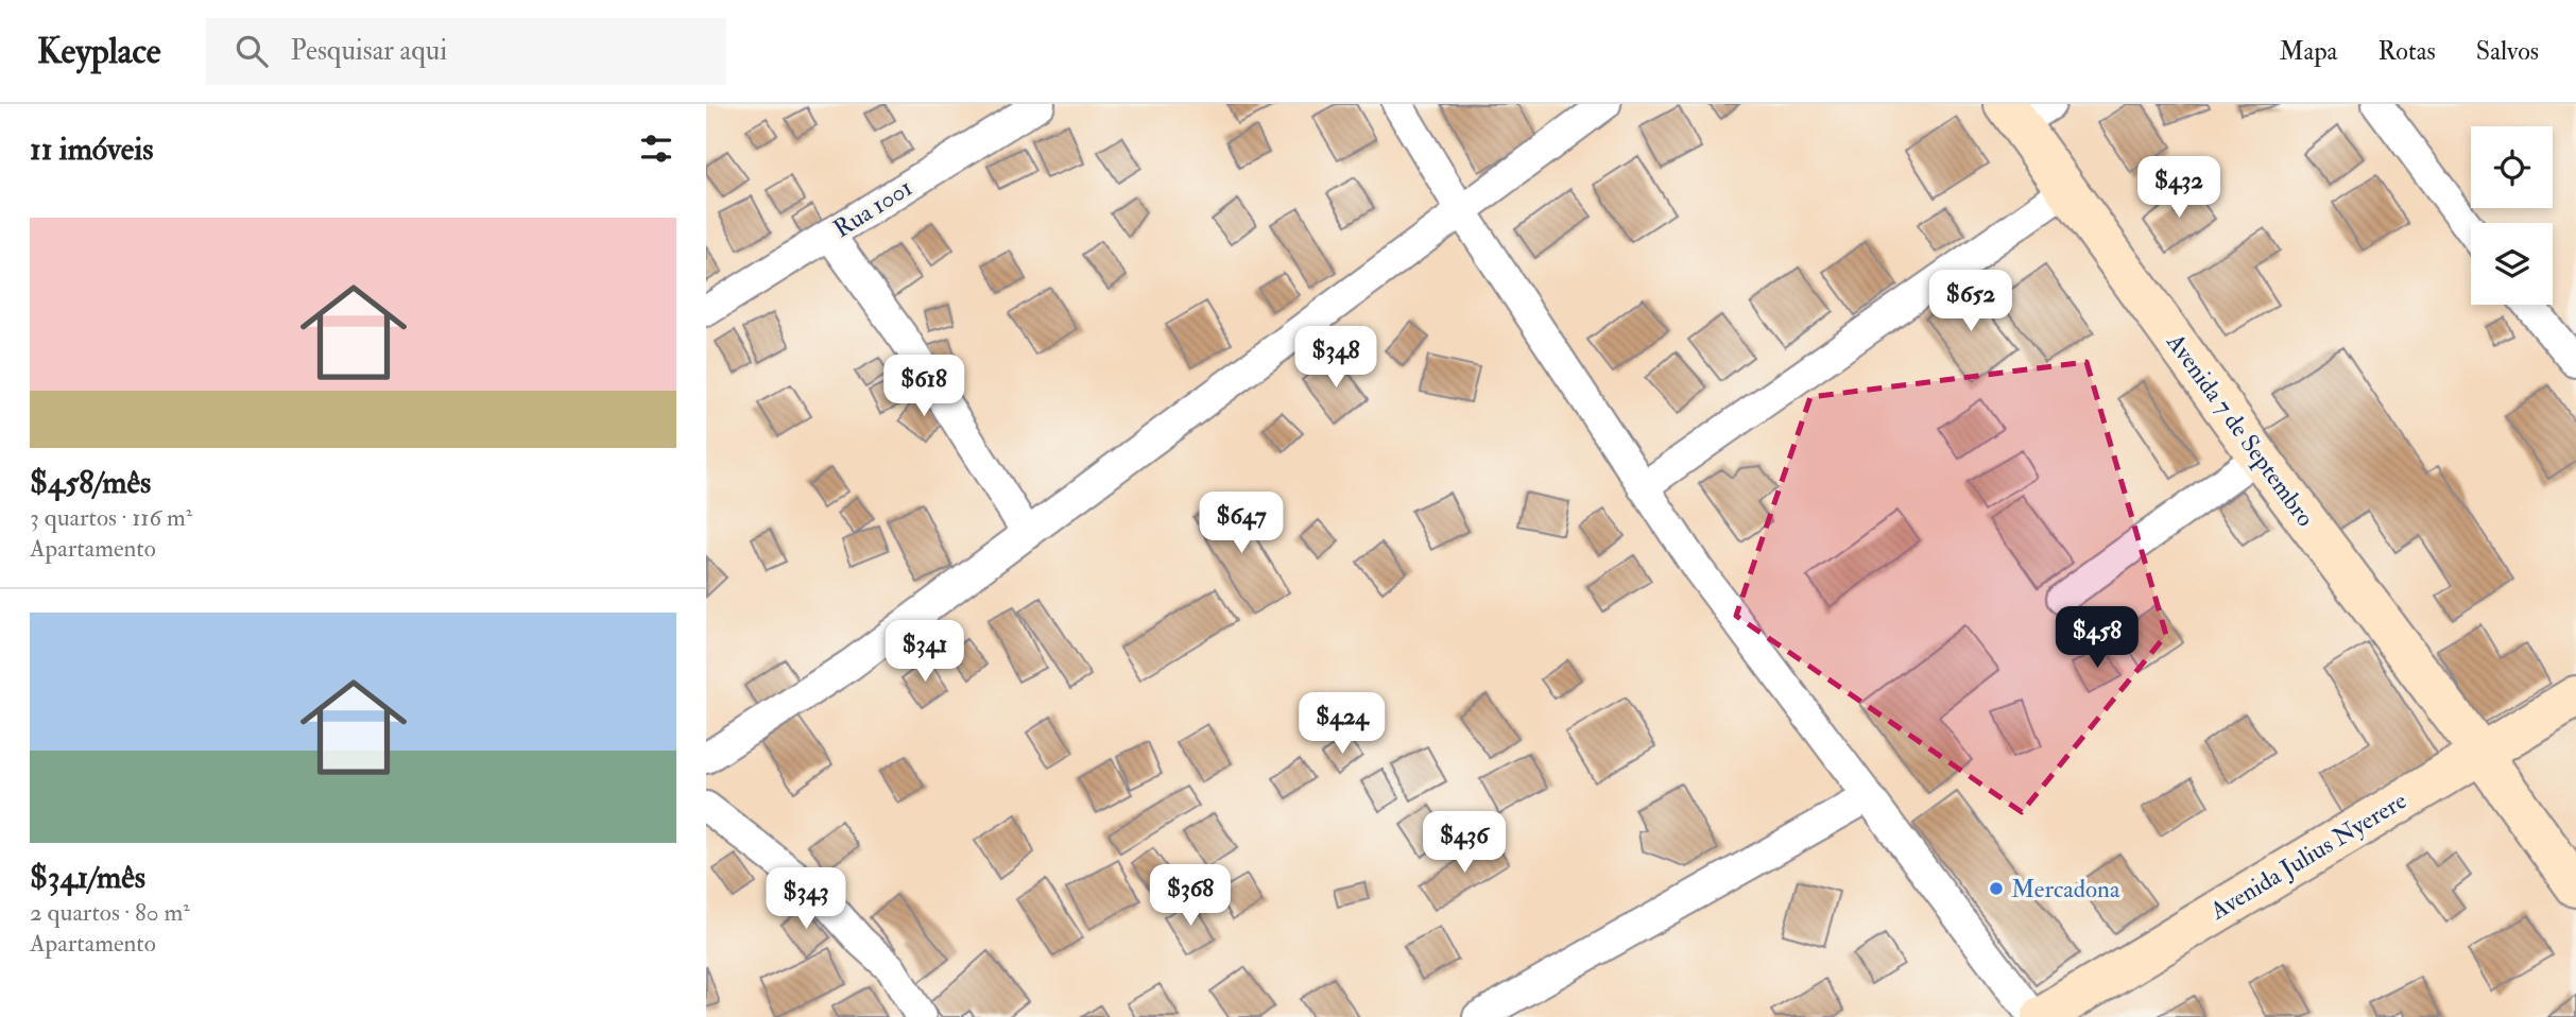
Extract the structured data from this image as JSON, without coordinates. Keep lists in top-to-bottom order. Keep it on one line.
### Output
{"streets":{"street":["Rua 1001","Avenida 7 de Septembro","Avenida Julius Nyerere"]},"crossings":[["Avenida 7 de Septembro","Avenida Julius Nyerere"]],"places":["Mercadona"],"page":{"header":"Keyplace","search":"Pesquisar aqui","nav":["Mapa","Rotas","Salvos"],"heading":"11 imóveis","price":["$432","$652","$348","$618","$647","$458","$341","$424","$436","$368","$343"],"list":[{"name":"$458/mês","note":"3 quartos · 116 m² · Apartamento"},{"name":"$341/mês","note":"2 quartos · 80 m² · Apartamento"}]}}
